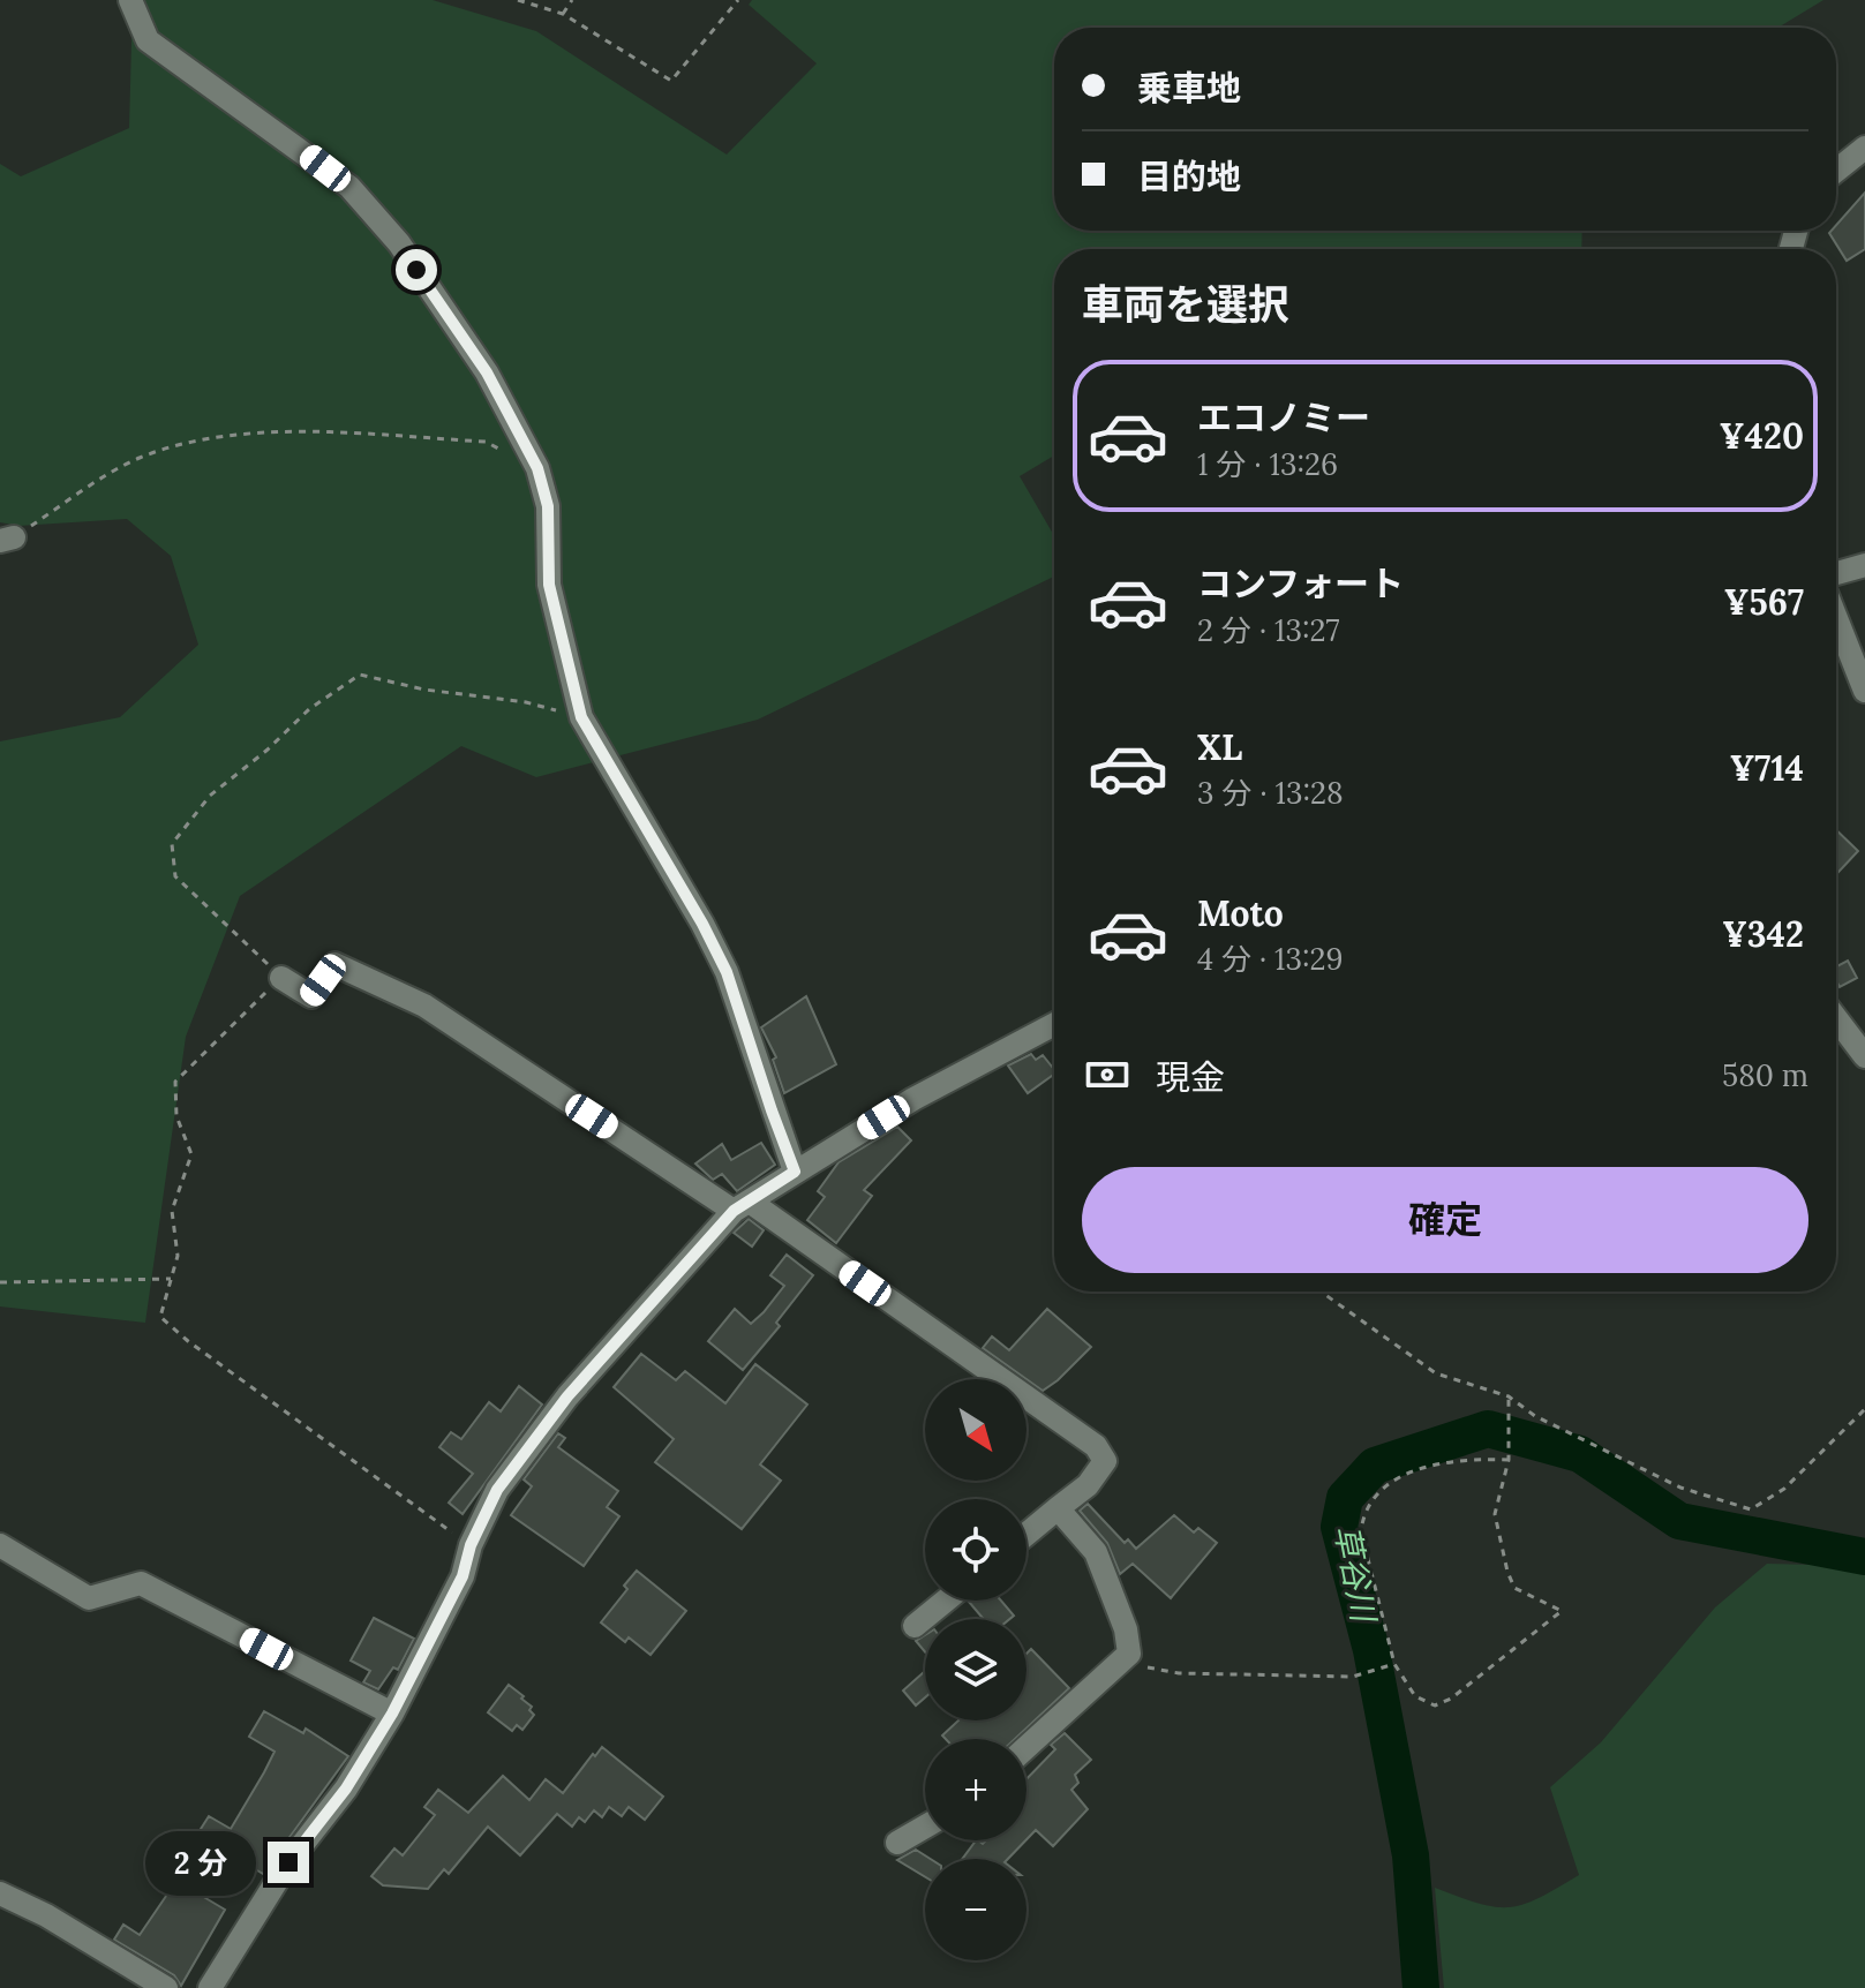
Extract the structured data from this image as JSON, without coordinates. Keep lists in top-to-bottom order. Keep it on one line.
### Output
{"water":["草谷川"],"north":"bottom right","page":{"banner":["乗車地","目的地"],"heading":"車両を選択","list":[{"name":"エコノミー","note":"1 分 · 13:26","value":"¥420"},{"name":"コンフォート","note":"2 分 · 13:27","value":"¥567"},{"name":"XL","note":"3 分 · 13:28","value":"¥714"},{"name":"Moto","note":"4 分 · 13:29","value":"¥342"}],"pay":["現金","580 m"],"buttons":"確定","map_buttons":["+","−"],"bubble":"2 分"}}
